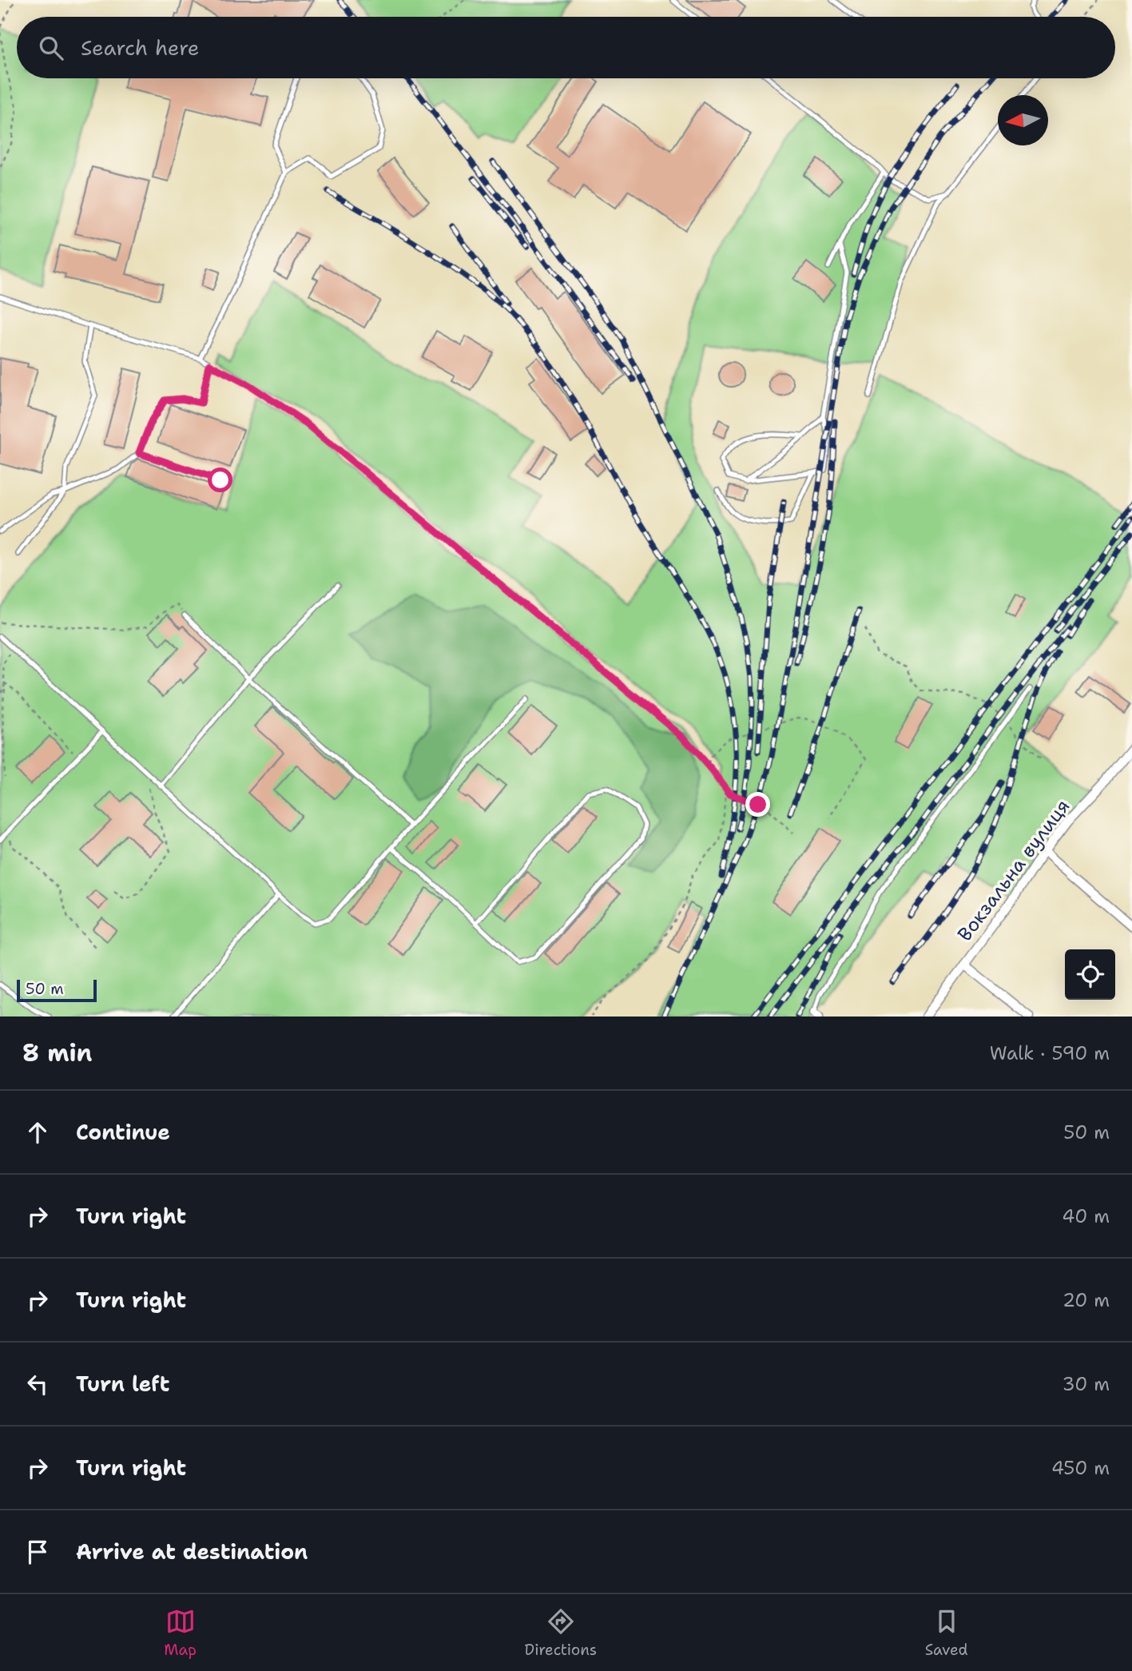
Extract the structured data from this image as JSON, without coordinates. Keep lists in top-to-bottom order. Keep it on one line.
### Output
{"streets":{"street":["Вокзальна вулиця"]},"scale_bar":"50 m","north":"left","page":{"search":"Search here","scale":"50 m","heading":["8 min","Walk · 590 m"],"list":[["Continue","50 m"],["Turn right","40 m"],["Turn right","20 m"],["Turn left","30 m"],["Turn right","450 m"],"Arrive at destination"],"nav":["Map","Directions","Saved"]}}
